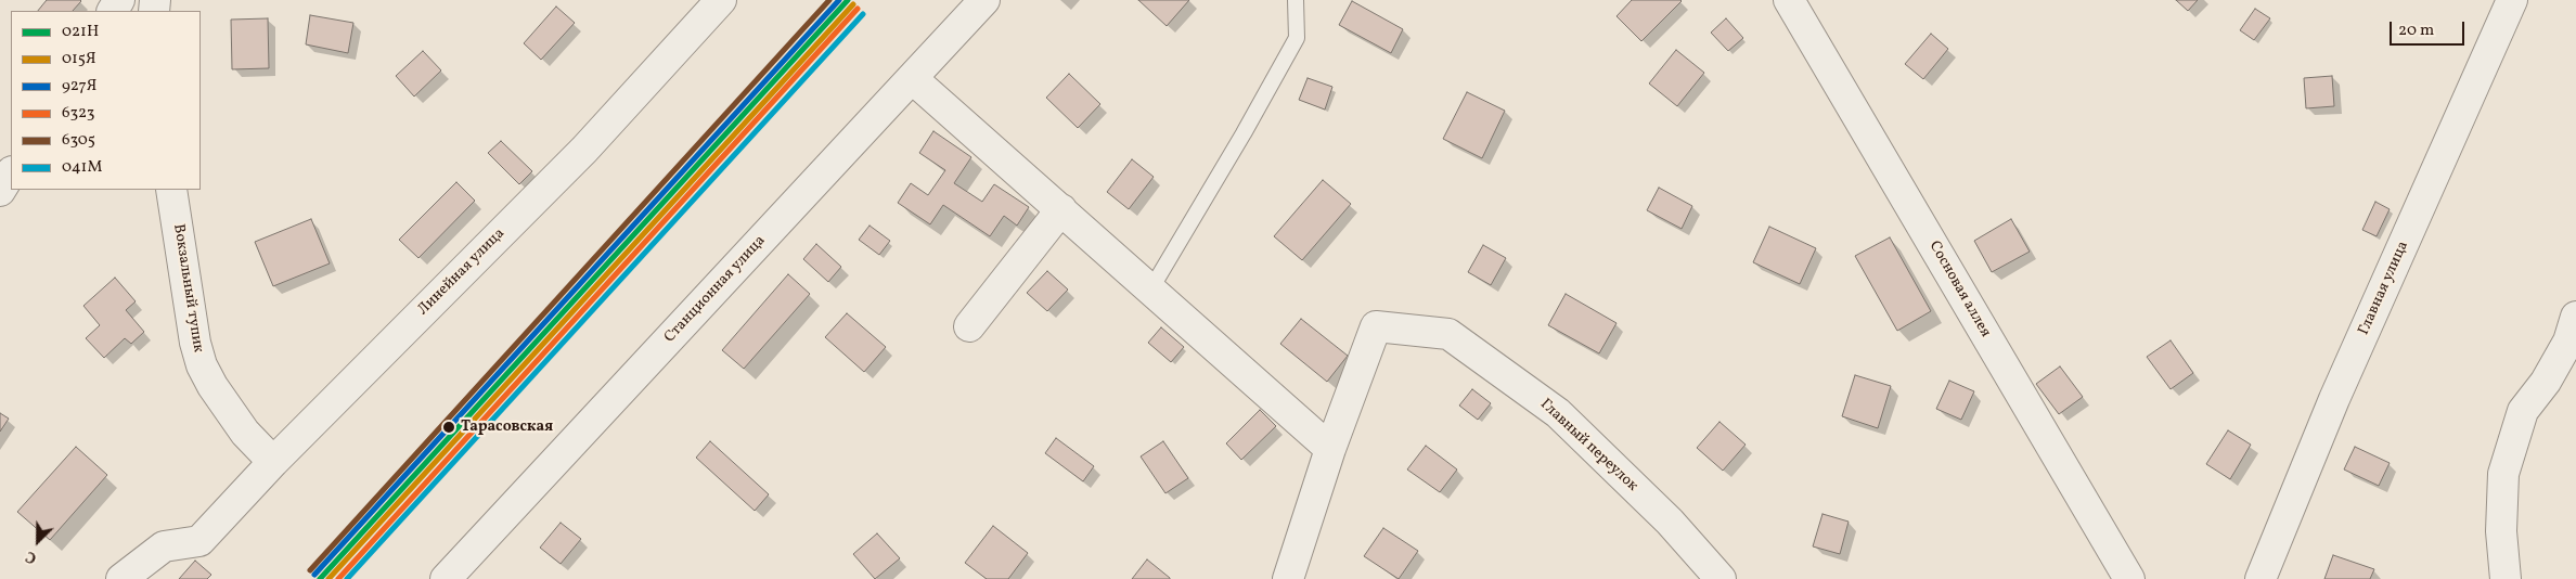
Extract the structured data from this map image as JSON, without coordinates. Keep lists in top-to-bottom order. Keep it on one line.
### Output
{"streets":{"street":["Линейная улица","Вокзальный тупик","Главная улица","Станционная улица","Сосновая аллея","Главный переулок"]},"crossings":[["Линейная улица","Вокзальный тупик"]],"places":["Тарасовская"],"lines":["transit line 021Н","transit line 927Я","transit line 6305","transit line 015Я","transit line 6323","transit line 041М"],"legend":["021Н","015Я","927Я","6323","6305","041М"],"scale_bar":"20 m","north":"bottom left"}
